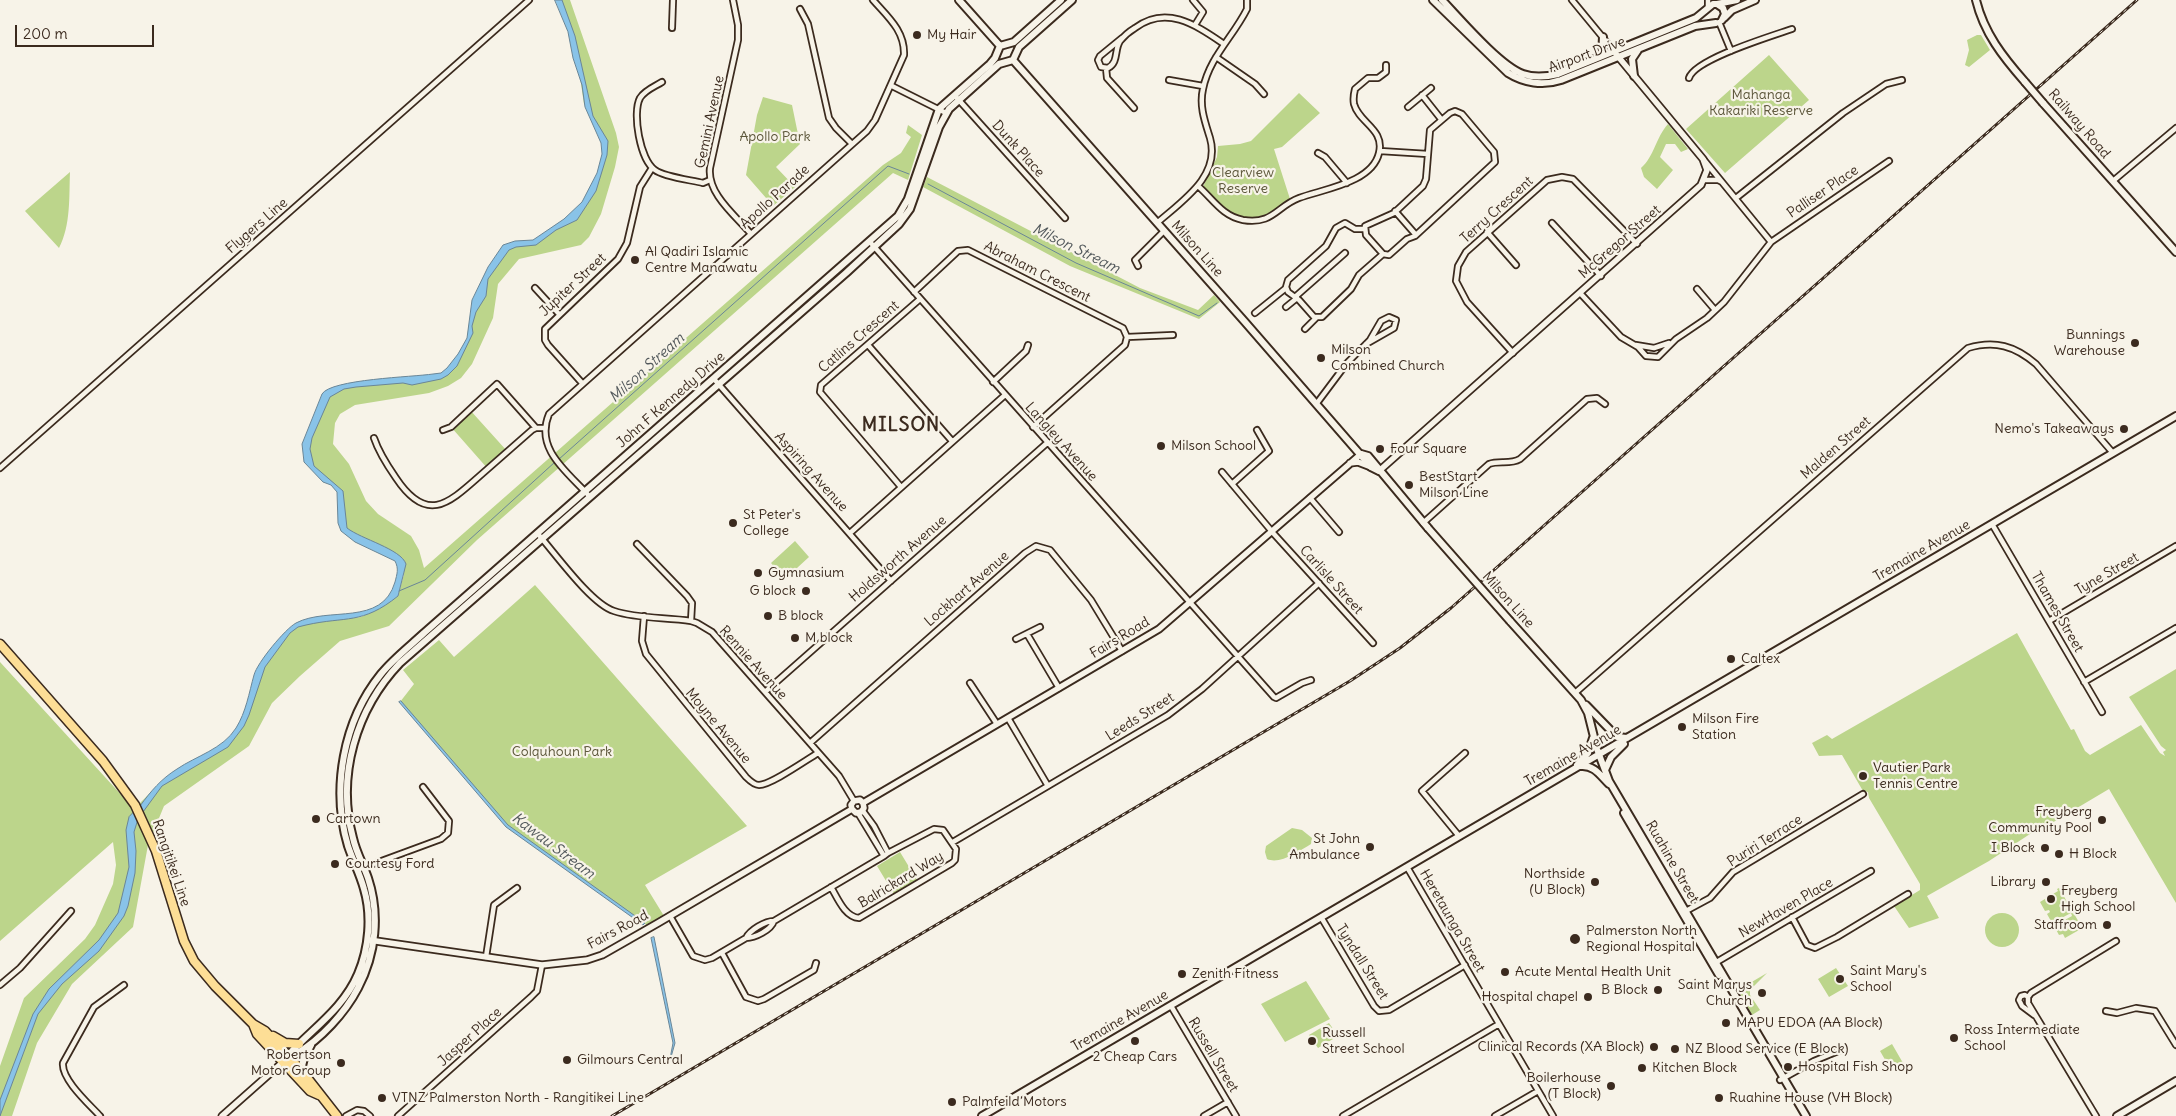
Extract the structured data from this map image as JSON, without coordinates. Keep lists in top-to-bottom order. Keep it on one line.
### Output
{"streets":{"highway":["Rangitikei Line"],"main road":["Airport Drive","Railway Road","Milson Line","John F Kennedy Drive","Tremaine Avenue","Ruahine Street"],"street":["Gemini Avenue","Dunk Place","Palliser Place","Apollo Parade","Terry Crescent","Flygers Line","McGregor Street","Abraham Crescent","Jupiter Street","Catlins Crescent","Langley Avenue","Malden Street","Aspiring Avenue","Holdsworth Avenue","Tyne Street","Carlisle Street","Lockhart Avenue","Thames Street","Fairs Road","Rennie Avenue","Leeds Street","Moyne Avenue","Puriri Terrace","Balrickard Way","NewHaven Place","Heretaunga Street","Tyndall Street","Jasper Place","Russell Street"]},"crossings":[["Gemini Avenue","Apollo Parade"],["Dunk Place","John F Kennedy Drive"],["Apollo Parade","Jupiter Street"],["Terry Crescent","McGregor Street"],["McGregor Street","Milson Line"],["Milson Line","John F Kennedy Drive"],["Milson Line","Malden Street"],["Milson Line","Tremaine Avenue"],["Milson Line","Fairs Road"],["Milson Line","Ruahine Street"],["Abraham Crescent","Langley Avenue"],["Catlins Crescent","Langley Avenue"],["John F Kennedy Drive","Langley Avenue"],["John F Kennedy Drive","Aspiring Avenue"],["John F Kennedy Drive","Fairs Road"],["John F Kennedy Drive","Rennie Avenue"],["John F Kennedy Drive","Rangitikei Line"],["Langley Avenue","Holdsworth Avenue"],["Langley Avenue","Fairs Road"],["Langley Avenue","Leeds Street"],["Malden Street","Tremaine Avenue"],["Aspiring Avenue","Holdsworth Avenue"],["Tremaine Avenue","Thames Street"],["Tremaine Avenue","Ruahine Street"],["Tremaine Avenue","Heretaunga Street"],["Tremaine Avenue","Tyndall Street"],["Tremaine Avenue","Russell Street"],["Holdsworth Avenue","Rennie Avenue"],["Tyne Street","Thames Street"],["Carlisle Street","Fairs Road"],["Carlisle Street","Leeds Street"],["Lockhart Avenue","Fairs Road"],["Lockhart Avenue","Rennie Avenue"],["Fairs Road","Rennie Avenue"],["Fairs Road","Balrickard Way"],["Fairs Road","Jasper Place"],["Rennie Avenue","Moyne Avenue"],["Leeds Street","Balrickard Way"],["Puriri Terrace","Ruahine Street"],["Ruahine Street","NewHaven Place"],["Heretaunga Street","Tyndall Street"]],"districts":["MILSON"],"water":["Milson Stream","Kawau Stream"],"parks":["Mahanga Kakariki Reserve","Apollo Park","Clearview Reserve","Colquhoun Park"],"places":["My Hair","Al Qadiri Islamic Centre Manawatu","Bunnings Warehouse","Milson Combined Church","Nemo's Takeaways","Milson School","Four Square","BestStart Milson Line","St Peter's College","Gymnasium","G block","B block","M block","Caltex","Milson Fire Station","Vautier Park Tennis Centre","Cartown","Freyberg Community Pool","St John Ambulance","I Block","H Block","Courtesy Ford","Northside (U Block)","Library","Freyberg High School","Staffroom","Palmerston North Regional Hospital","Acute Mental Health Unit","Zenith Fitness","Saint Mary's School","B Block","Saint Marys Church","Hospital chapel","MAPU EDOA (AA Block)","Ross Intermediate School","2 Cheap Cars","Russell Street School","Clinical Records (XA Block)","NZ Blood Service (E Block)","Gilmours Central","Robertson Motor Group","Hospital Fish Shop","Kitchen Block","Boilerhouse (T Block)","VTNZ Palmerston North - Rangitikei Line","Ruahine House (VH Block)","Palmfeild Motors"],"scale_bar":"200 m"}
